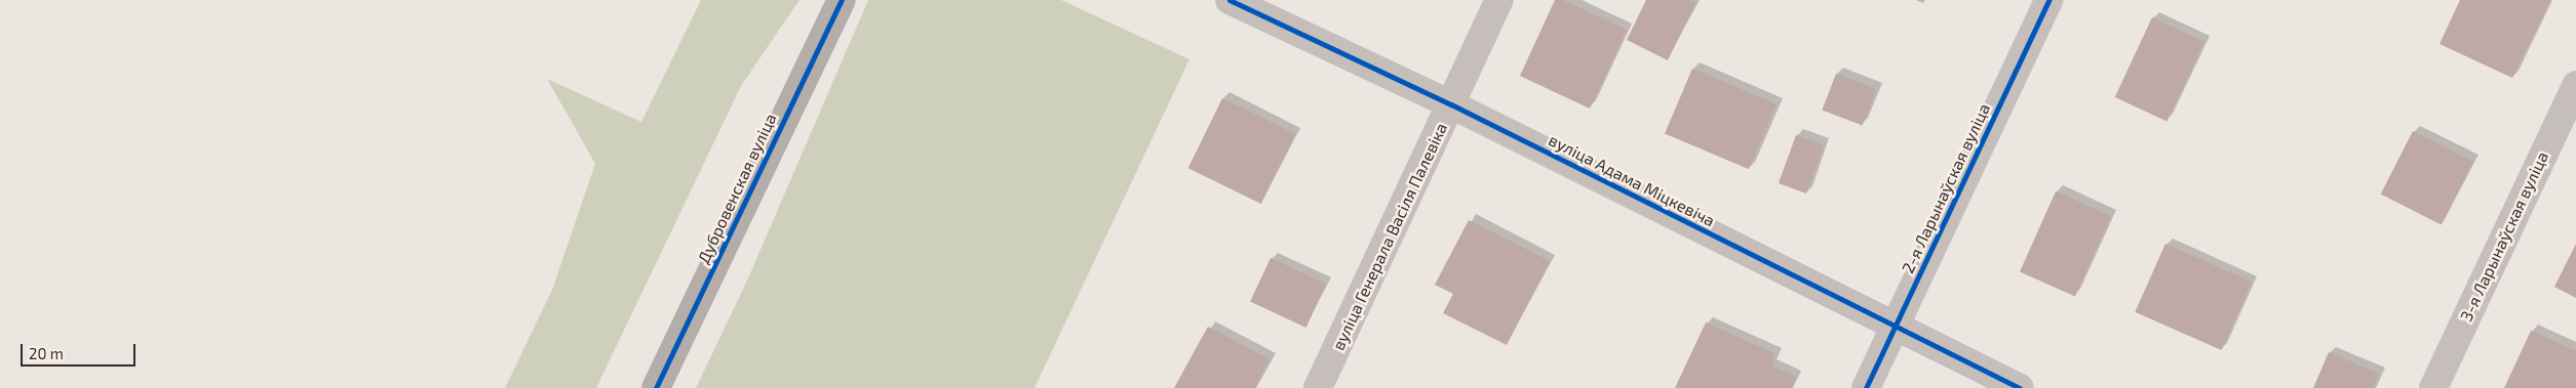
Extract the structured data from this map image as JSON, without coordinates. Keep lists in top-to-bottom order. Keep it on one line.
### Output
{"streets":{"main road":["Дубровенская вуліца"],"street":["вуліца Адама Міцкевіча","2-я Ларынаўская вуліца","вуліца Генерала Васіля Палевіка","3-я Ларынаўская вуліца"]},"crossings":[["вуліца Адама Міцкевіча","2-я Ларынаўская вуліца"],["вуліца Адама Міцкевіча","вуліца Генерала Васіля Палевіка"]],"scale_bar":"20 m"}
